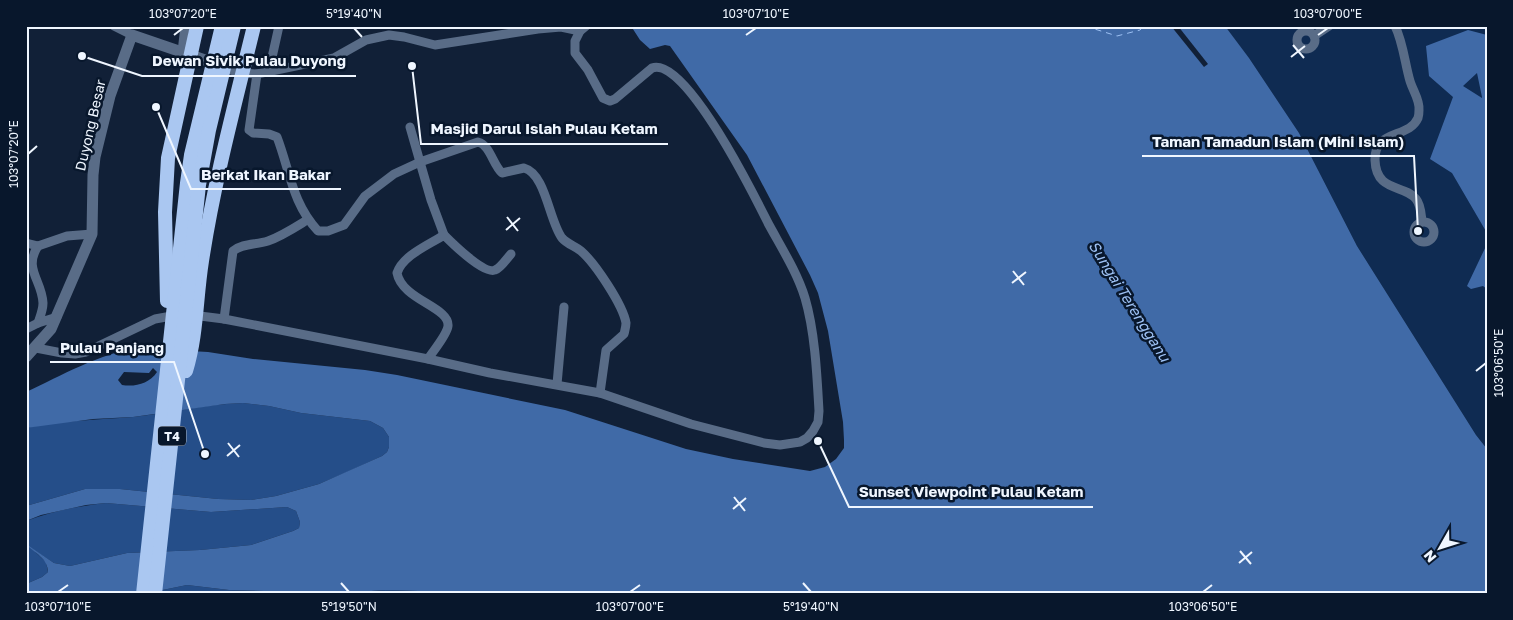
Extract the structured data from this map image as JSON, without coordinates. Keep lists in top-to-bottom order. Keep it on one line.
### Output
{"streets":{"highway":["T4"],"street":["Duyong Besar"]},"water":["Sungai Terengganu"],"places":["Dewan Sivik Pulau Duyong","Masjid Darul Islah Pulau Ketam","Berkat Ikan Bakar","Taman Tamadun Islam (Mini Islam)","Sunset Viewpoint Pulau Ketam","Pulau Panjang"],"north":"bottom left","coordinates":["103°07'20\"E","5°19'40\"N","103°07'10\"E","103°07'00\"E","103°06'50\"E","5°19'50\"N"]}
